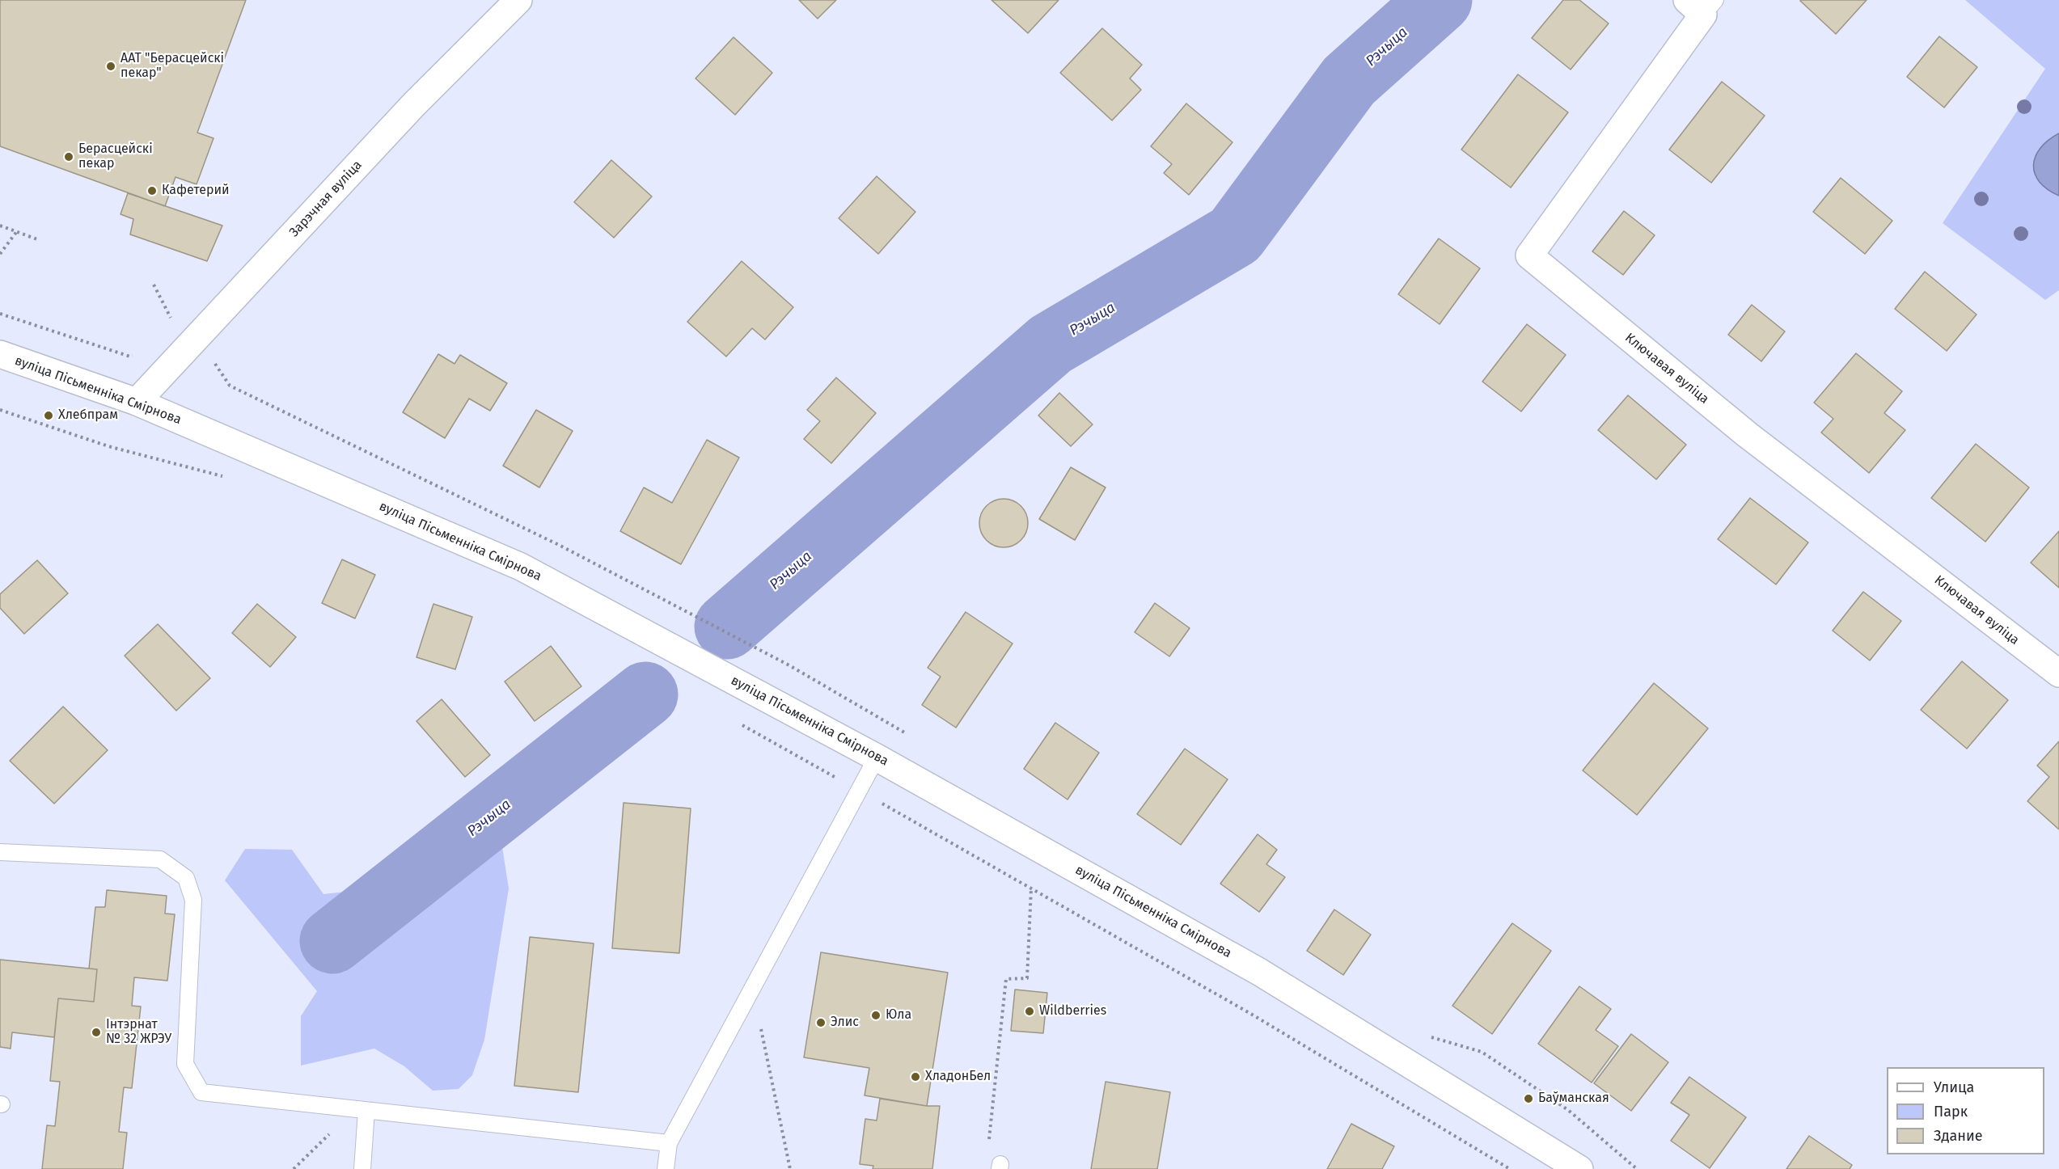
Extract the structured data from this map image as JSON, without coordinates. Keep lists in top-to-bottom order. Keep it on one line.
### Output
{"streets":{"main road":["Зарэчная вуліца","Ключавая вуліца","вуліца Пісьменніка Смірнова"]},"crossings":[["Зарэчная вуліца","вуліца Пісьменніка Смірнова"]],"water":["Рэчыца"],"places":["ААТ \"Берасцейскі пекар\"","Берасцейскі пекар","Кафетерий","Хлебпрам","Wildberries","Юла","Элис","Інтэрнат № 32 ЖРЭУ","ХладонБел","Баўманская"],"legend":["Улица","Парк","Здание"]}
